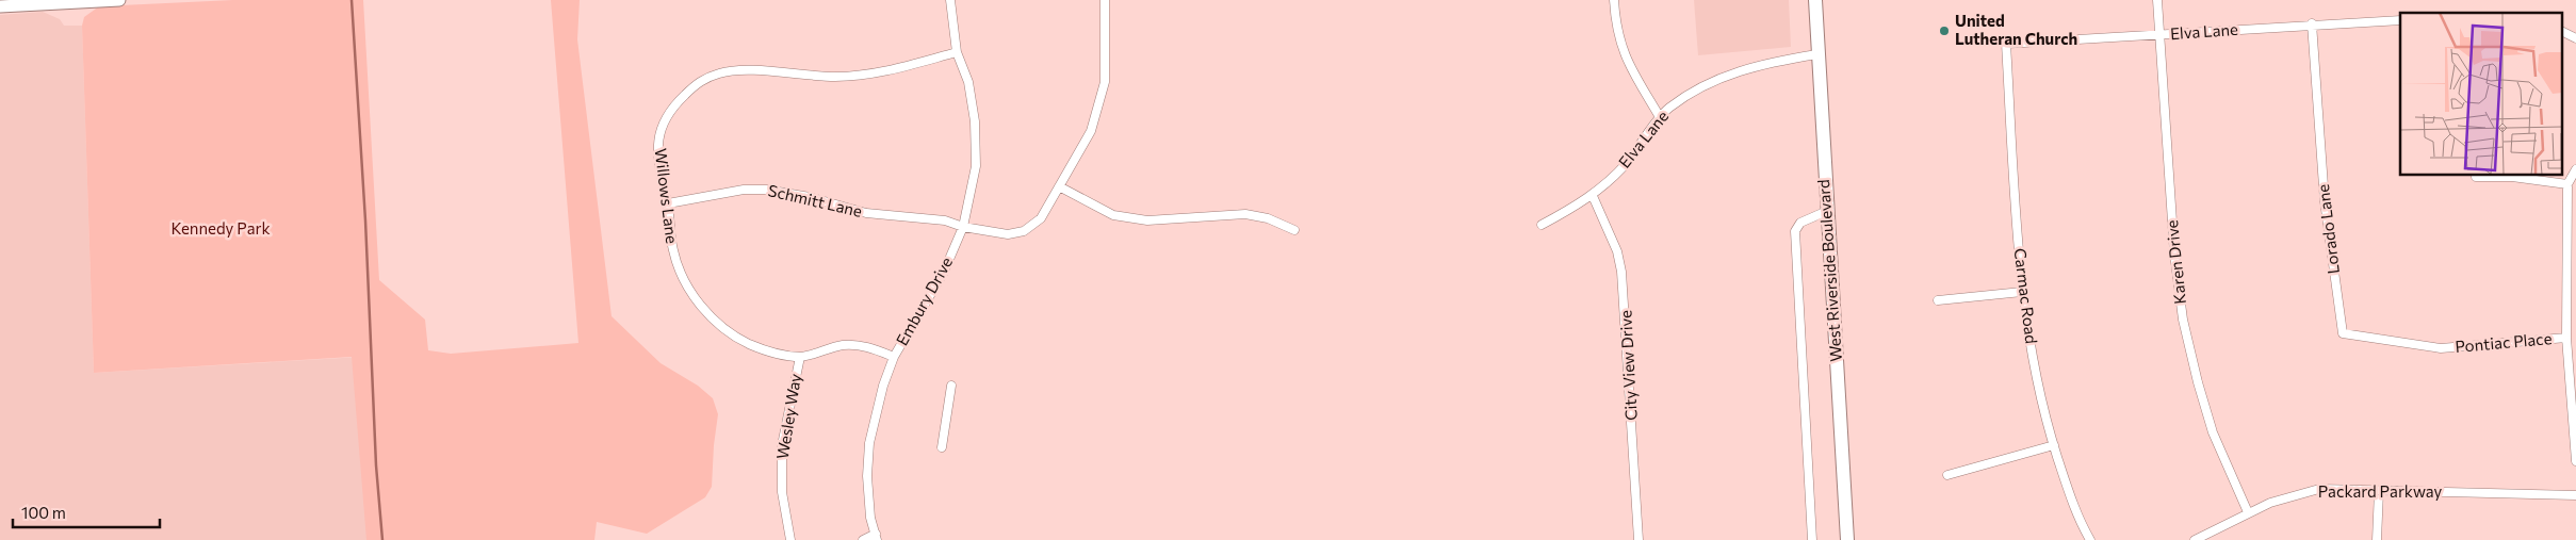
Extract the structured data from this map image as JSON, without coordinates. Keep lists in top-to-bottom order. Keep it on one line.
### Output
{"streets":{"main road":["West Riverside Boulevard"],"street":["Elva Lane","Willows Lane","Schmitt Lane","Lorado Lane","Karen Drive","Carmac Road","Embury Drive","Pontiac Place","City View Drive","Wesley Way","Packard Parkway"]},"crossings":[["Elva Lane","Lorado Lane"],["Elva Lane","Karen Drive"],["Elva Lane","West Riverside Boulevard"],["Elva Lane","Carmac Road"],["Elva Lane","City View Drive"],["Willows Lane","Schmitt Lane"],["Willows Lane","Embury Drive"],["Willows Lane","Wesley Way"],["Schmitt Lane","Embury Drive"],["Lorado Lane","Pontiac Place"],["Karen Drive","Packard Parkway"]],"parks":["Kennedy Park"],"places":["United Lutheran Church"],"scale_bar":"100 m"}
